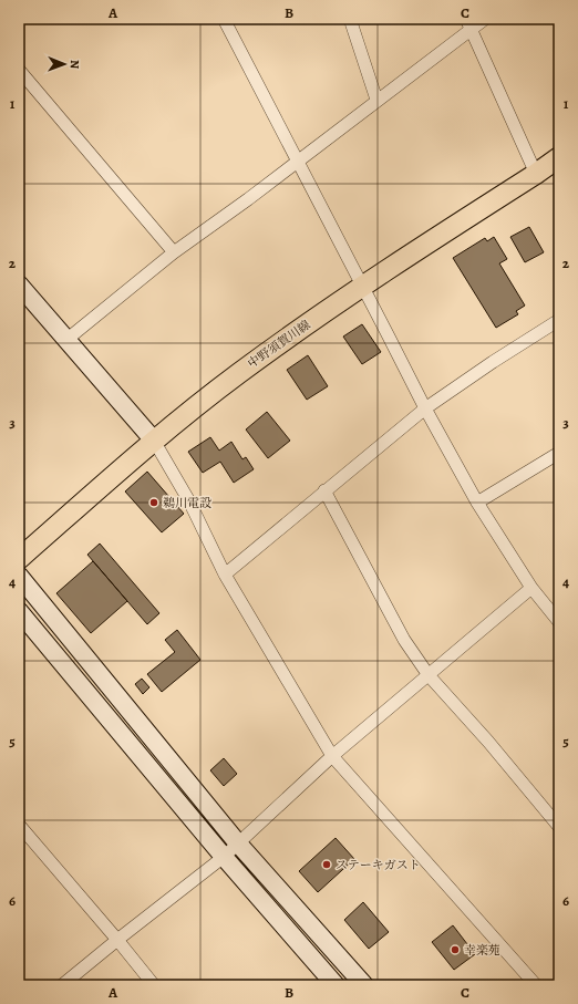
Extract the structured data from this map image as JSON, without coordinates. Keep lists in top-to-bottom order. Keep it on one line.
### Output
{"streets":{"main road":["中野須賀川線"]},"places":["鵜川電設","ステーキガスト","幸楽苑"],"north":"right","grid":{"columns":["A","B","C"],"rows":["1","2","3","4","5","6"]}}
